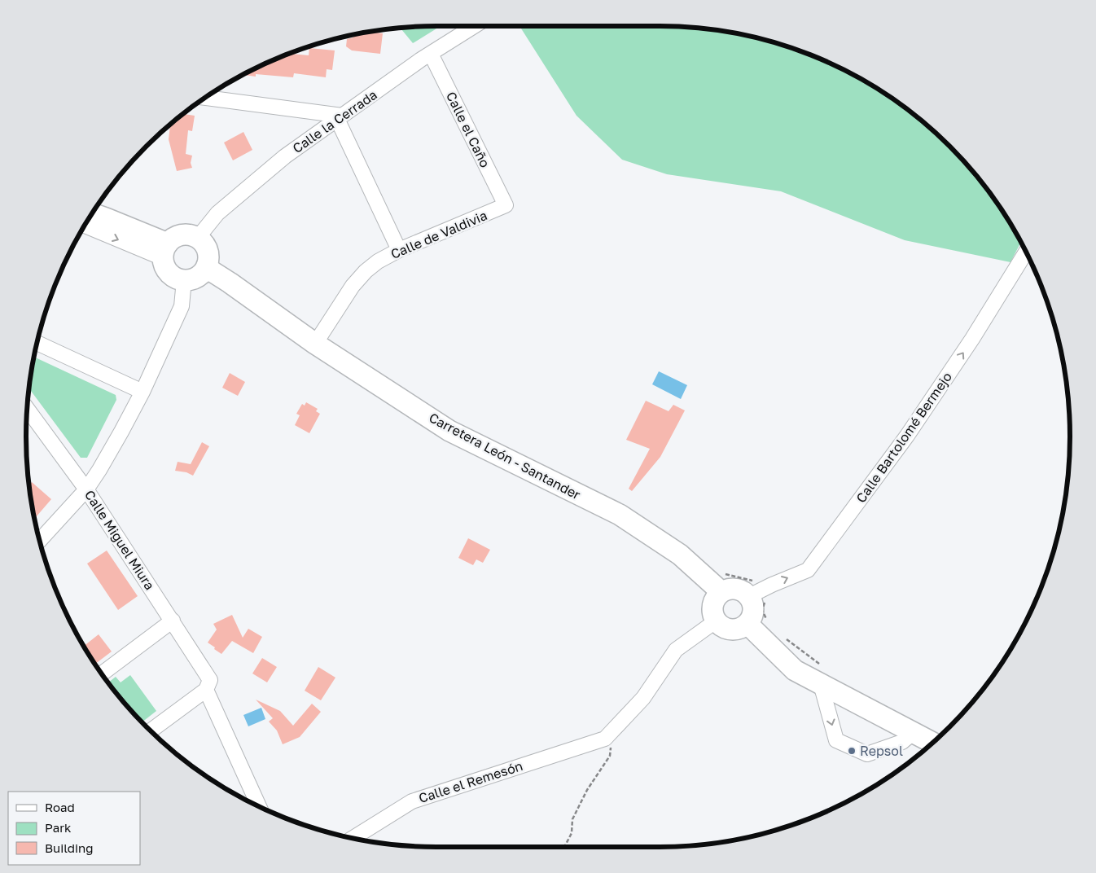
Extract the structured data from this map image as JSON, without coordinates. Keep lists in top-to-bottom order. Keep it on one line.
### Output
{"streets":{"highway":["Carretera León - Santander"],"street":["Calle la Cerrada","Calle el Caño","Calle de Valdivia","Calle Bartolomé Bermejo","Calle Miguel Miura","Calle el Remesón"]},"crossings":[["Calle la Cerrada","Calle el Caño"],["Calle el Caño","Calle de Valdivia"],["Calle de Valdivia","Carretera León - Santander"],["Calle Bartolomé Bermejo","Carretera León - Santander"]],"one_way":["Calle Bartolomé Bermejo"],"places":["Repsol"],"legend":["Road","Park","Building"]}
